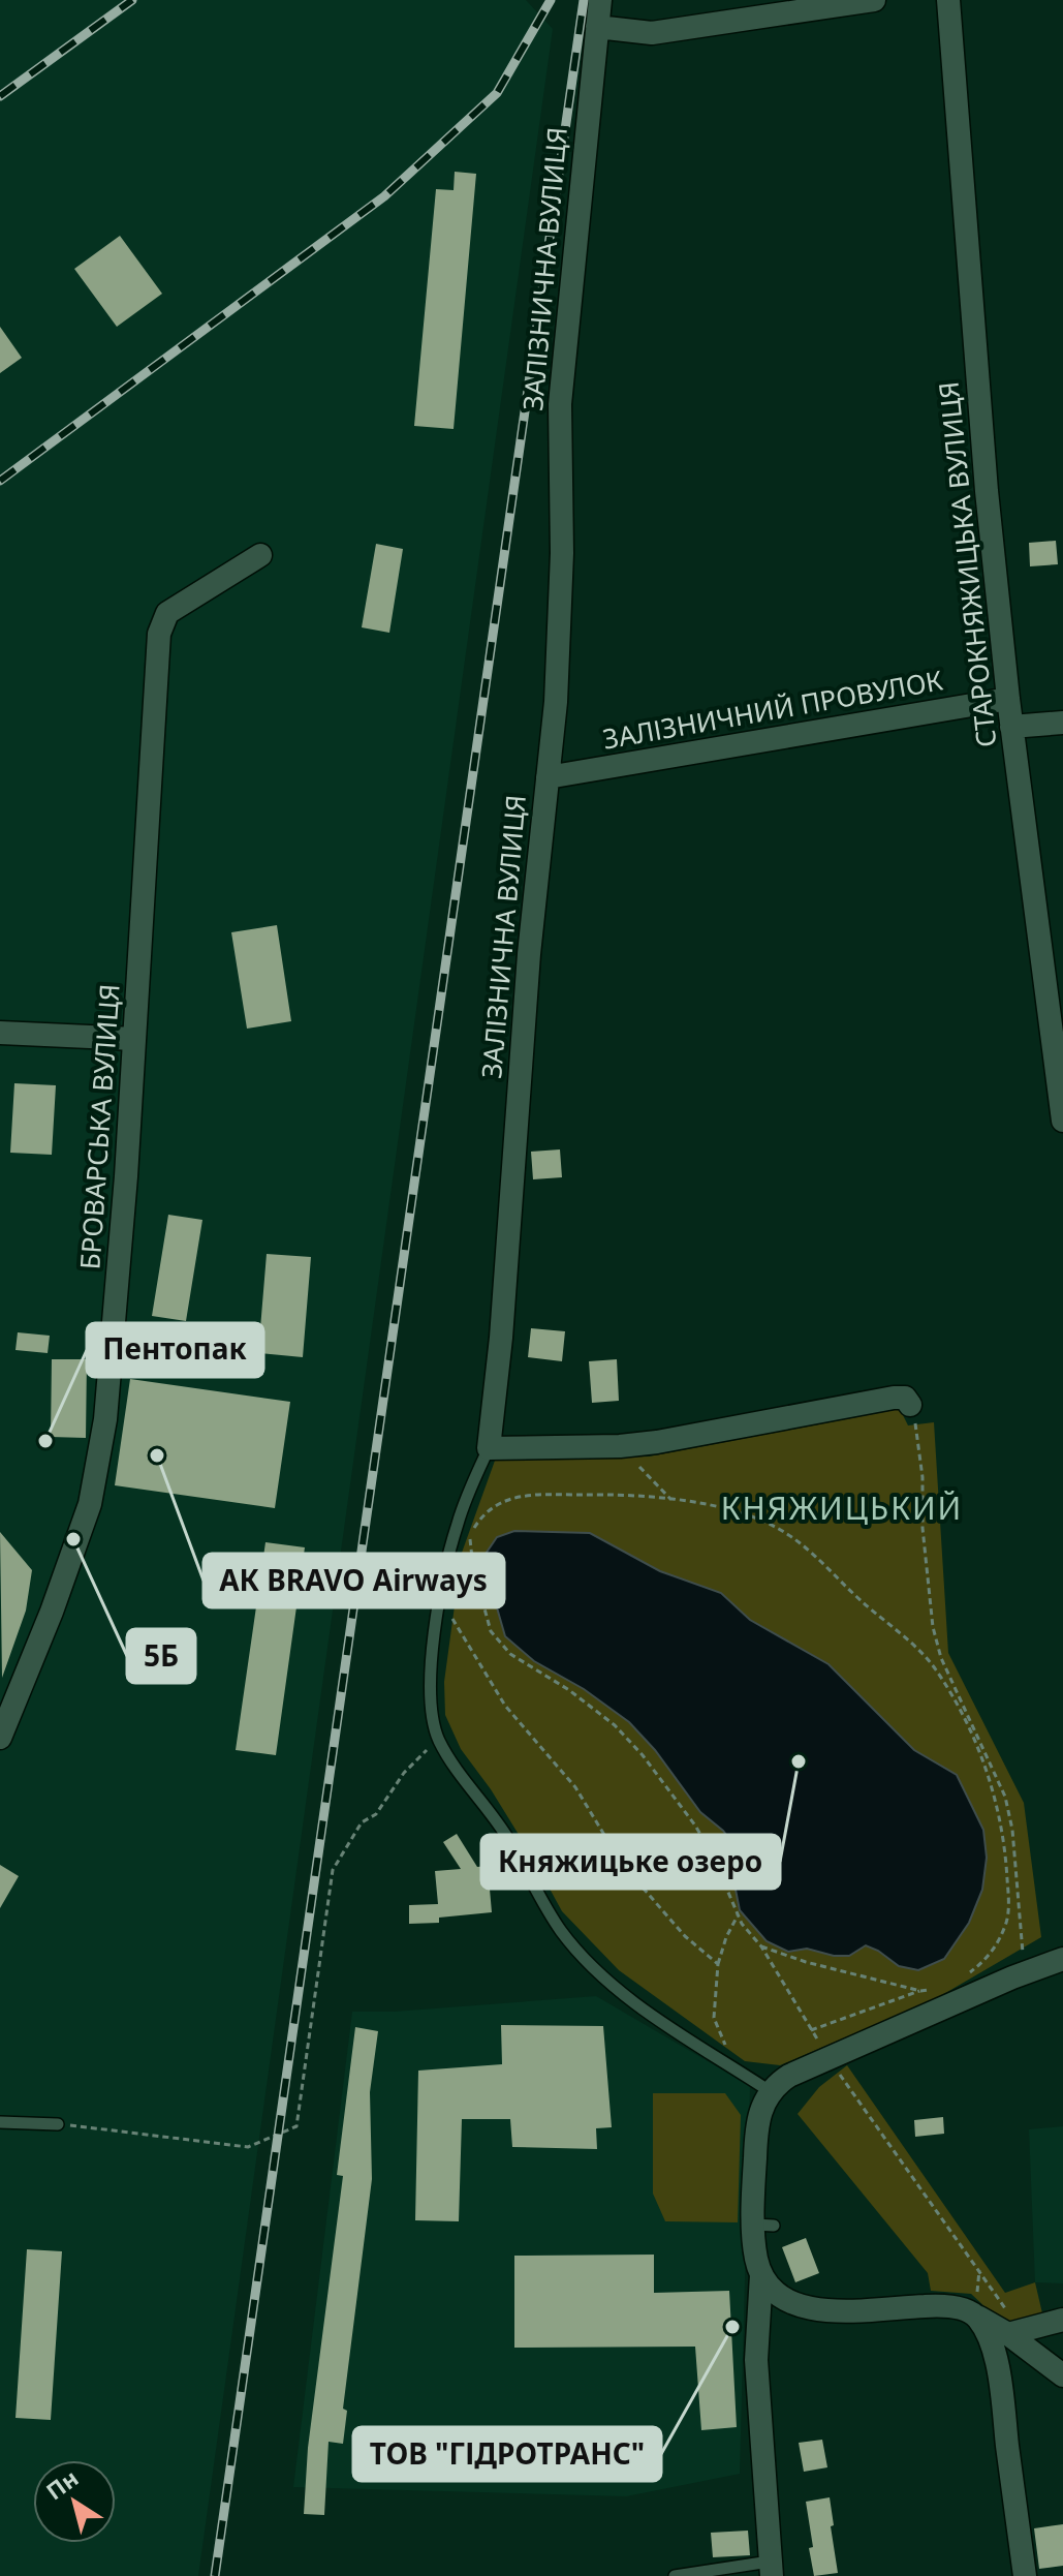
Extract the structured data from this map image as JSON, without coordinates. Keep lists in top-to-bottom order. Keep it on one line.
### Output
{"streets":{"street":["ЗАЛІЗНИЧНА ВУЛИЦЯ","СТАРОКНЯЖИЦЬКА ВУЛИЦЯ","ЗАЛІЗНИЧНИЙ ПРОВУЛОК","БРОВАРСЬКА ВУЛИЦЯ"]},"crossings":[["ЗАЛІЗНИЧНА ВУЛИЦЯ","ЗАЛІЗНИЧНИЙ ПРОВУЛОК"],["СТАРОКНЯЖИЦЬКА ВУЛИЦЯ","ЗАЛІЗНИЧНИЙ ПРОВУЛОК"]],"districts":["КНЯЖИЦЬКИЙ"],"places":["Пентопак","АК BRAVO Airways","5Б","Княжицьке озеро","ТОВ \"ГІДРОТРАНС\""],"north":"top left"}
